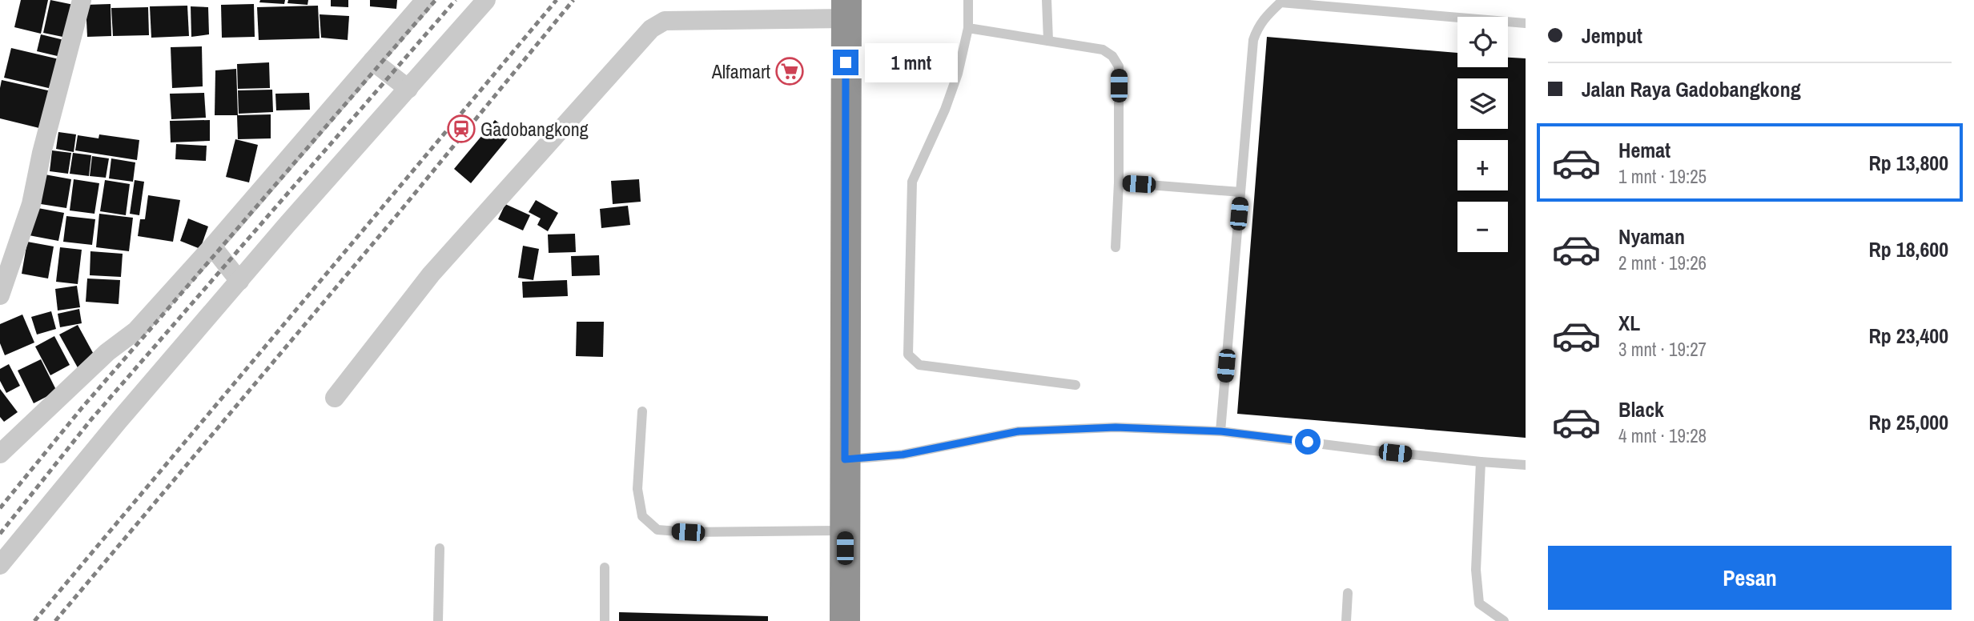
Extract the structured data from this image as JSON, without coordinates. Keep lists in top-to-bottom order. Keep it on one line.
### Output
{"places":{"supermarket":["Alfamart"],"station":["Gadobangkong"]},"page":{"banner":["Jemput","Jalan Raya Gadobangkong"],"map_buttons":["+","−"],"bubble":"1 mnt","list":[{"name":"Hemat","note":"1 mnt · 19:25","value":"Rp 13,800"},{"name":"Nyaman","note":"2 mnt · 19:26","value":"Rp 18,600"},{"name":"XL","note":"3 mnt · 19:27","value":"Rp 23,400"},{"name":"Black","note":"4 mnt · 19:28","value":"Rp 25,000"}],"buttons":"Pesan"}}
